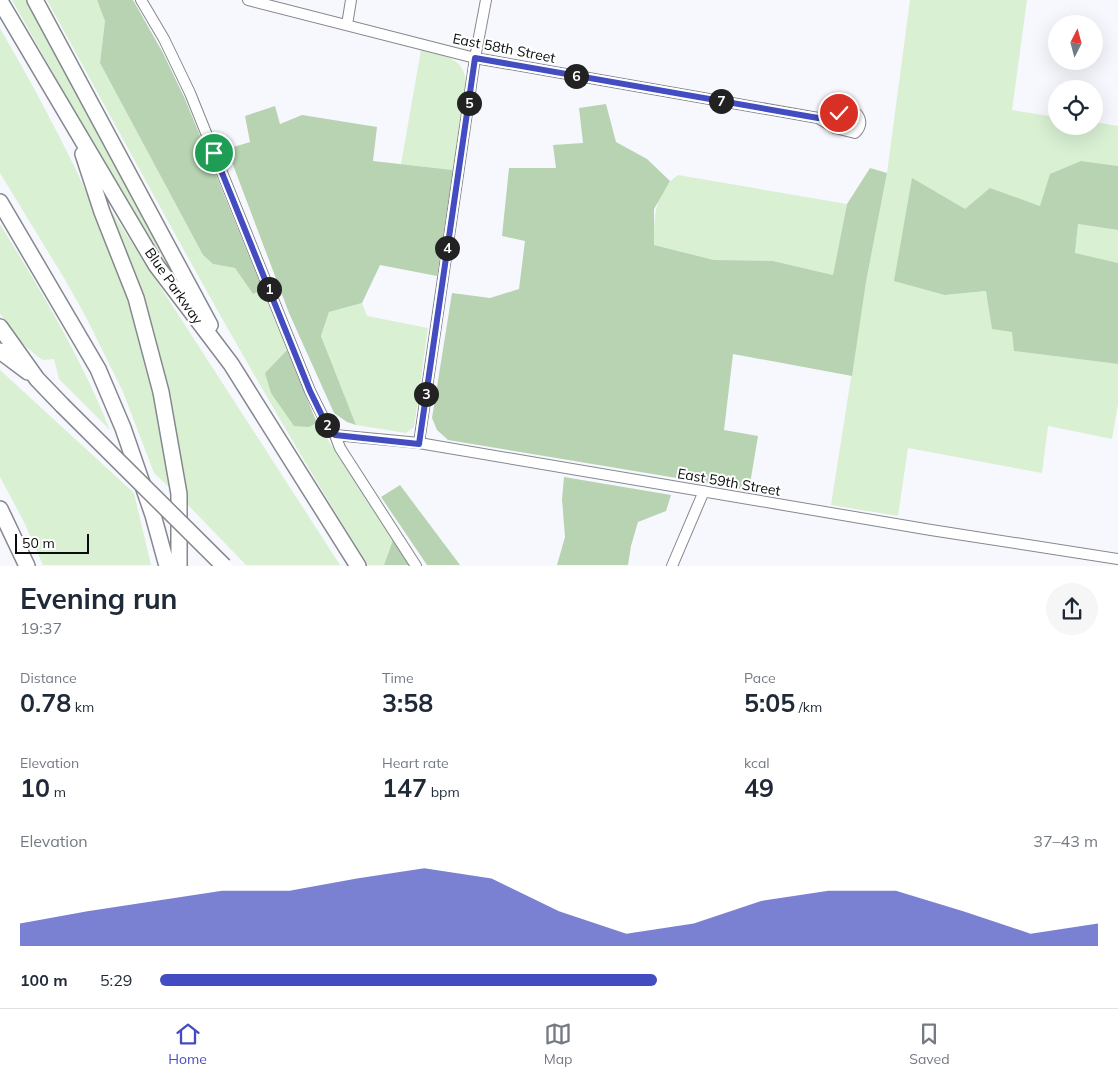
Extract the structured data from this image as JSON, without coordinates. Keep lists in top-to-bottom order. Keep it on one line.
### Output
{"streets":{"highway":["Blue Parkway"],"street":["East 58th Street","East 59th Street"]},"scale_bar":"50 m","north":"top","page":{"pins":["6","7","5","4","1","3","2"],"scale":"50 m","heading":["Evening run","19:37"],"stats":[["Distance","0.78 km"],["Time","3:58"],["Pace","5:05 /km"],["Elevation","10 m"],["Heart rate","147 bpm"],["kcal","49"]],"chart":["Elevation","37–43 m"],"list":[{"name":"100 m","note":"5:29"}],"tabs":["Home","Map","Saved"]}}
